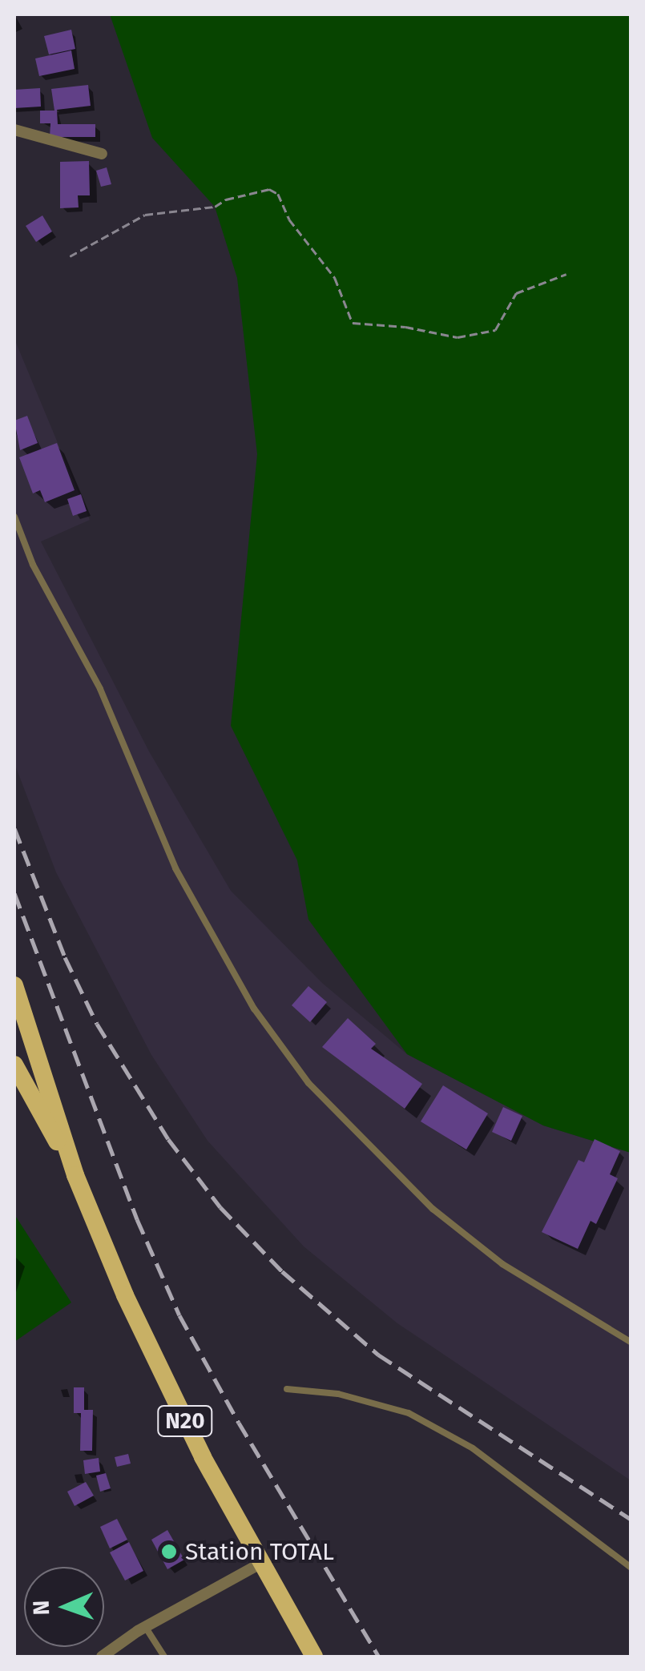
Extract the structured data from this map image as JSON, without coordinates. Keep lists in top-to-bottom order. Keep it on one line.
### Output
{"streets":{"main road":["N20"]},"places":["Station TOTAL"],"north":"left"}
